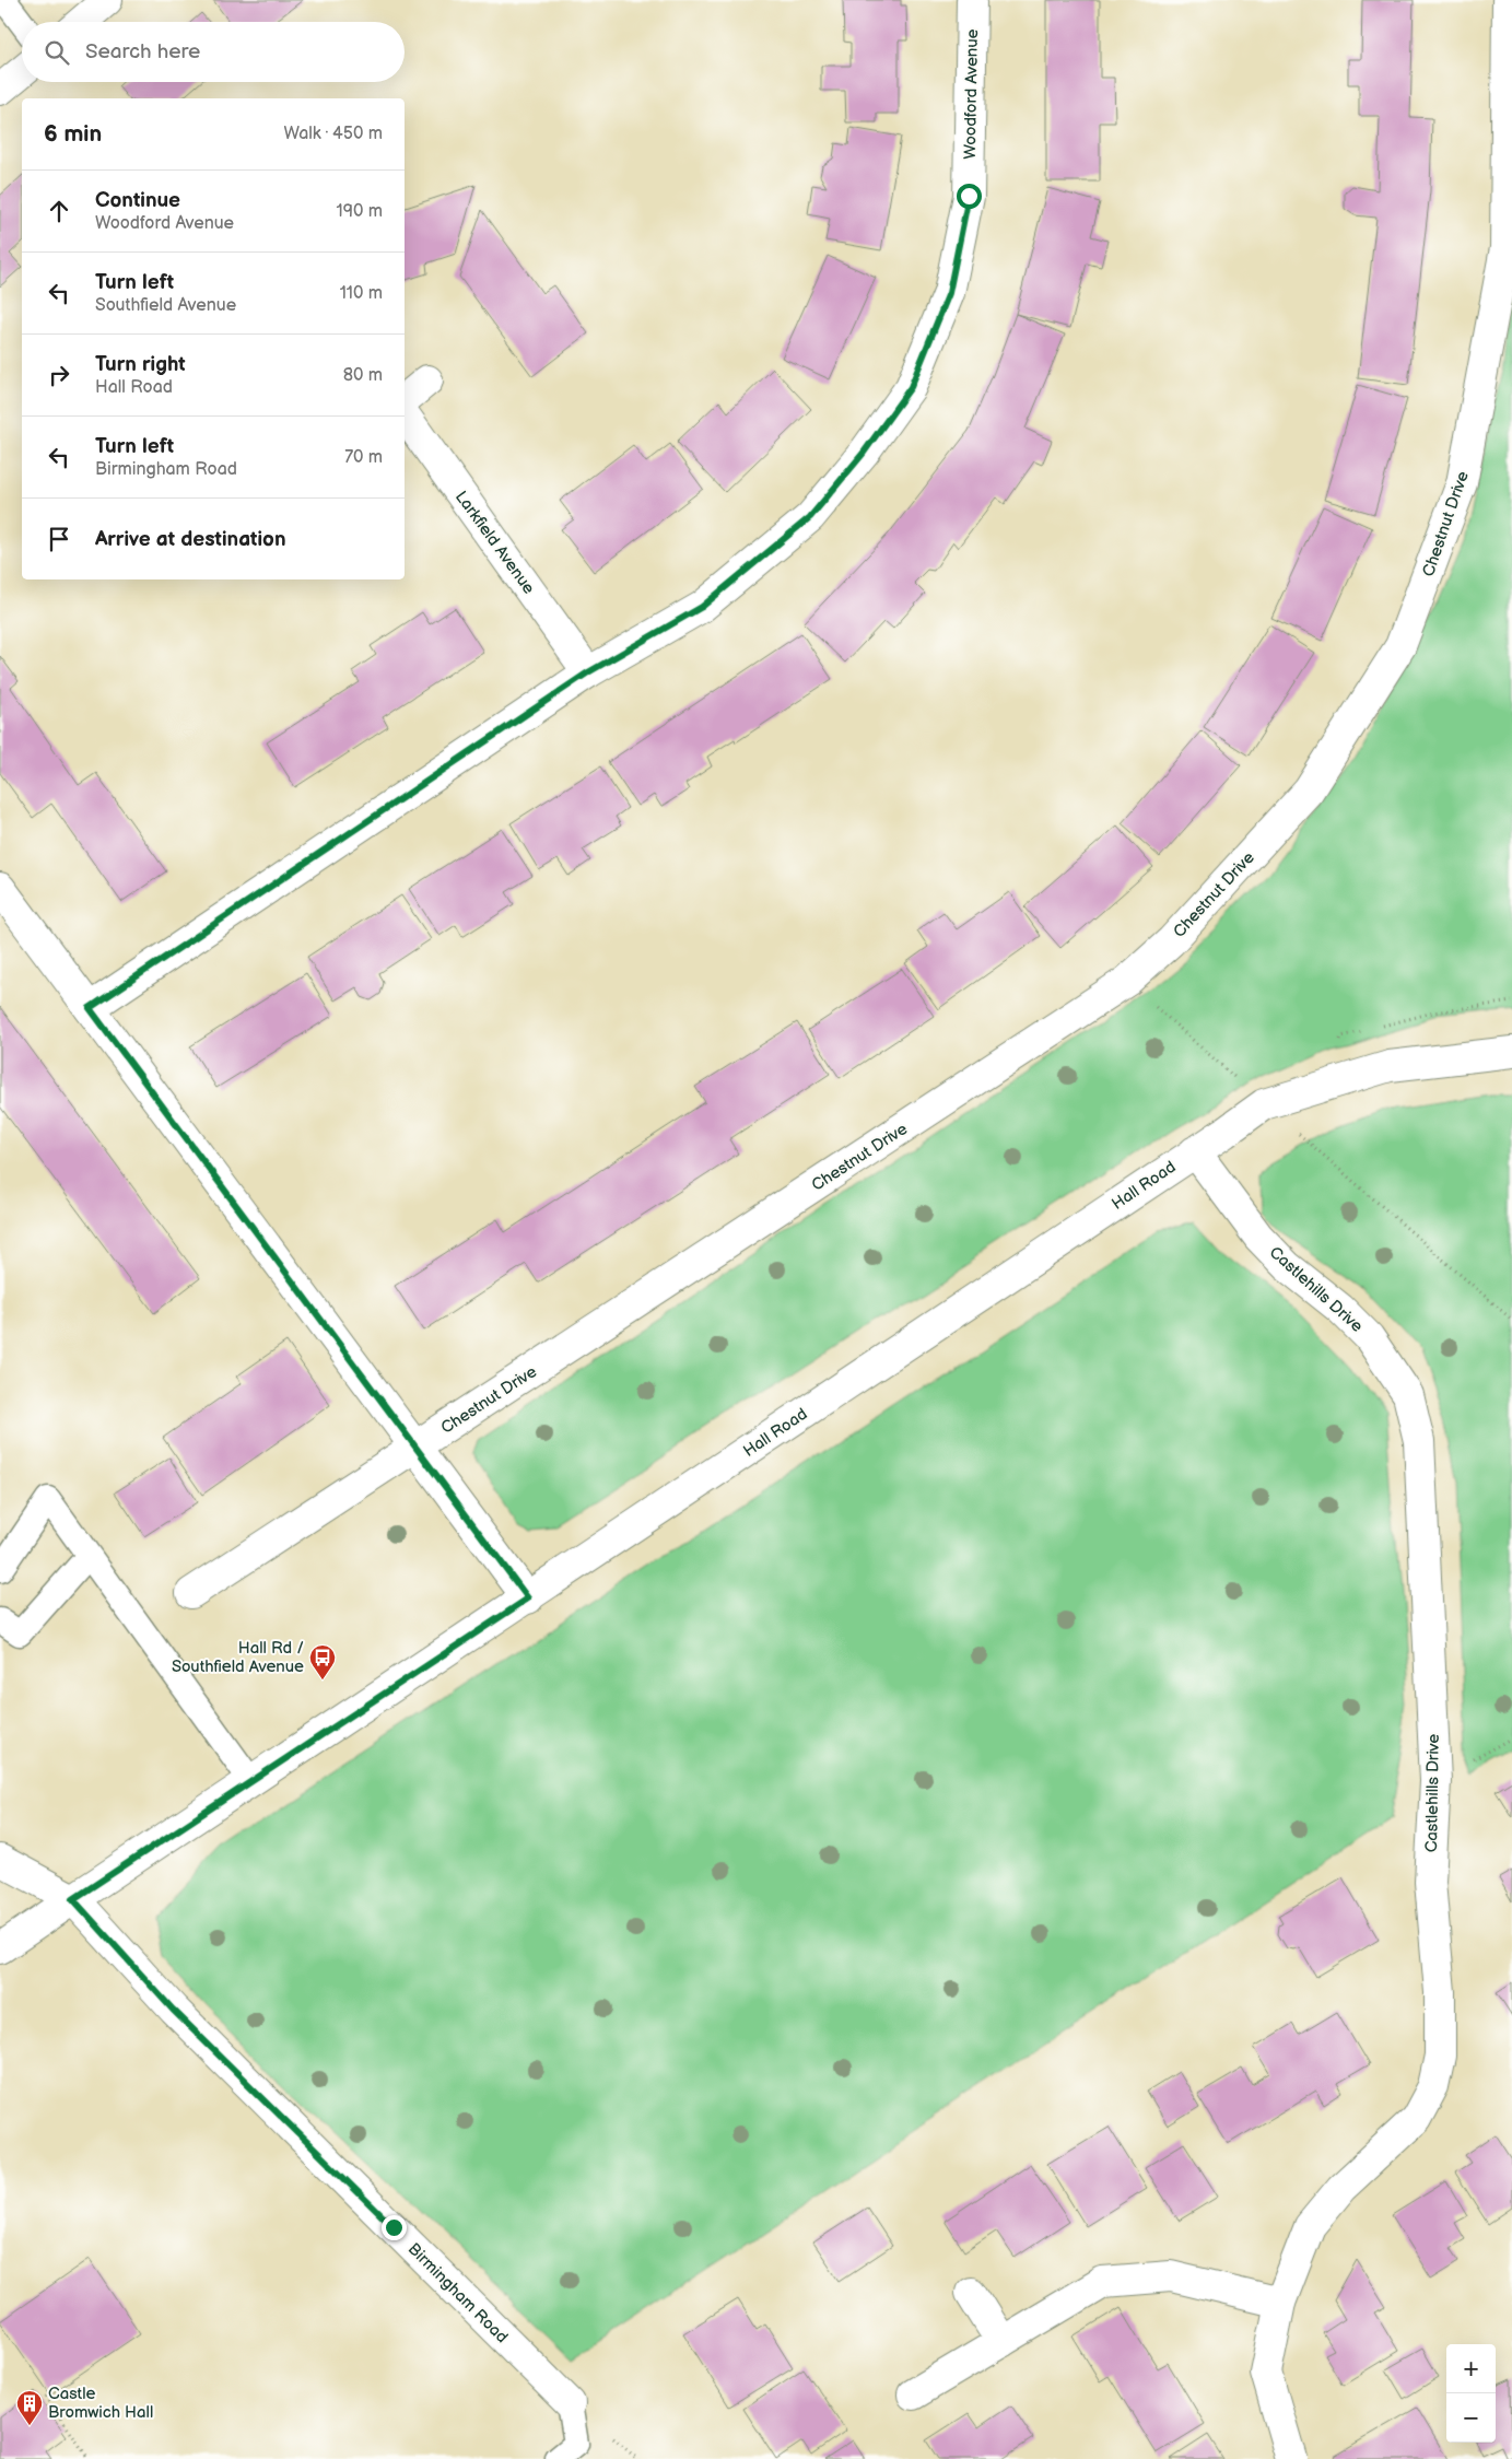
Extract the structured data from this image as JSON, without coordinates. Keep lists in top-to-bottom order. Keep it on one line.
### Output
{"streets":{"street":["Woodford Avenue","Chestnut Drive","Larkfield Avenue","Hall Road","Castlehills Drive","Birmingham Road"]},"crossings":[["Woodford Avenue","Larkfield Avenue"],["Hall Road","Castlehills Drive"],["Hall Road","Birmingham Road"]],"places":{"bus stop":["Hall Rd / Southfield Avenue"],"building":["Castle Bromwich Hall"]},"page":{"search":"Search here","heading":["6 min","Walk · 450 m"],"list":[["Continue","Woodford Avenue","190 m"],["Turn left","Southfield Avenue","110 m"],["Turn right","Hall Road","80 m"],["Turn left","Birmingham Road","70 m"],"Arrive at destination"],"map_buttons":["+","−"]}}
